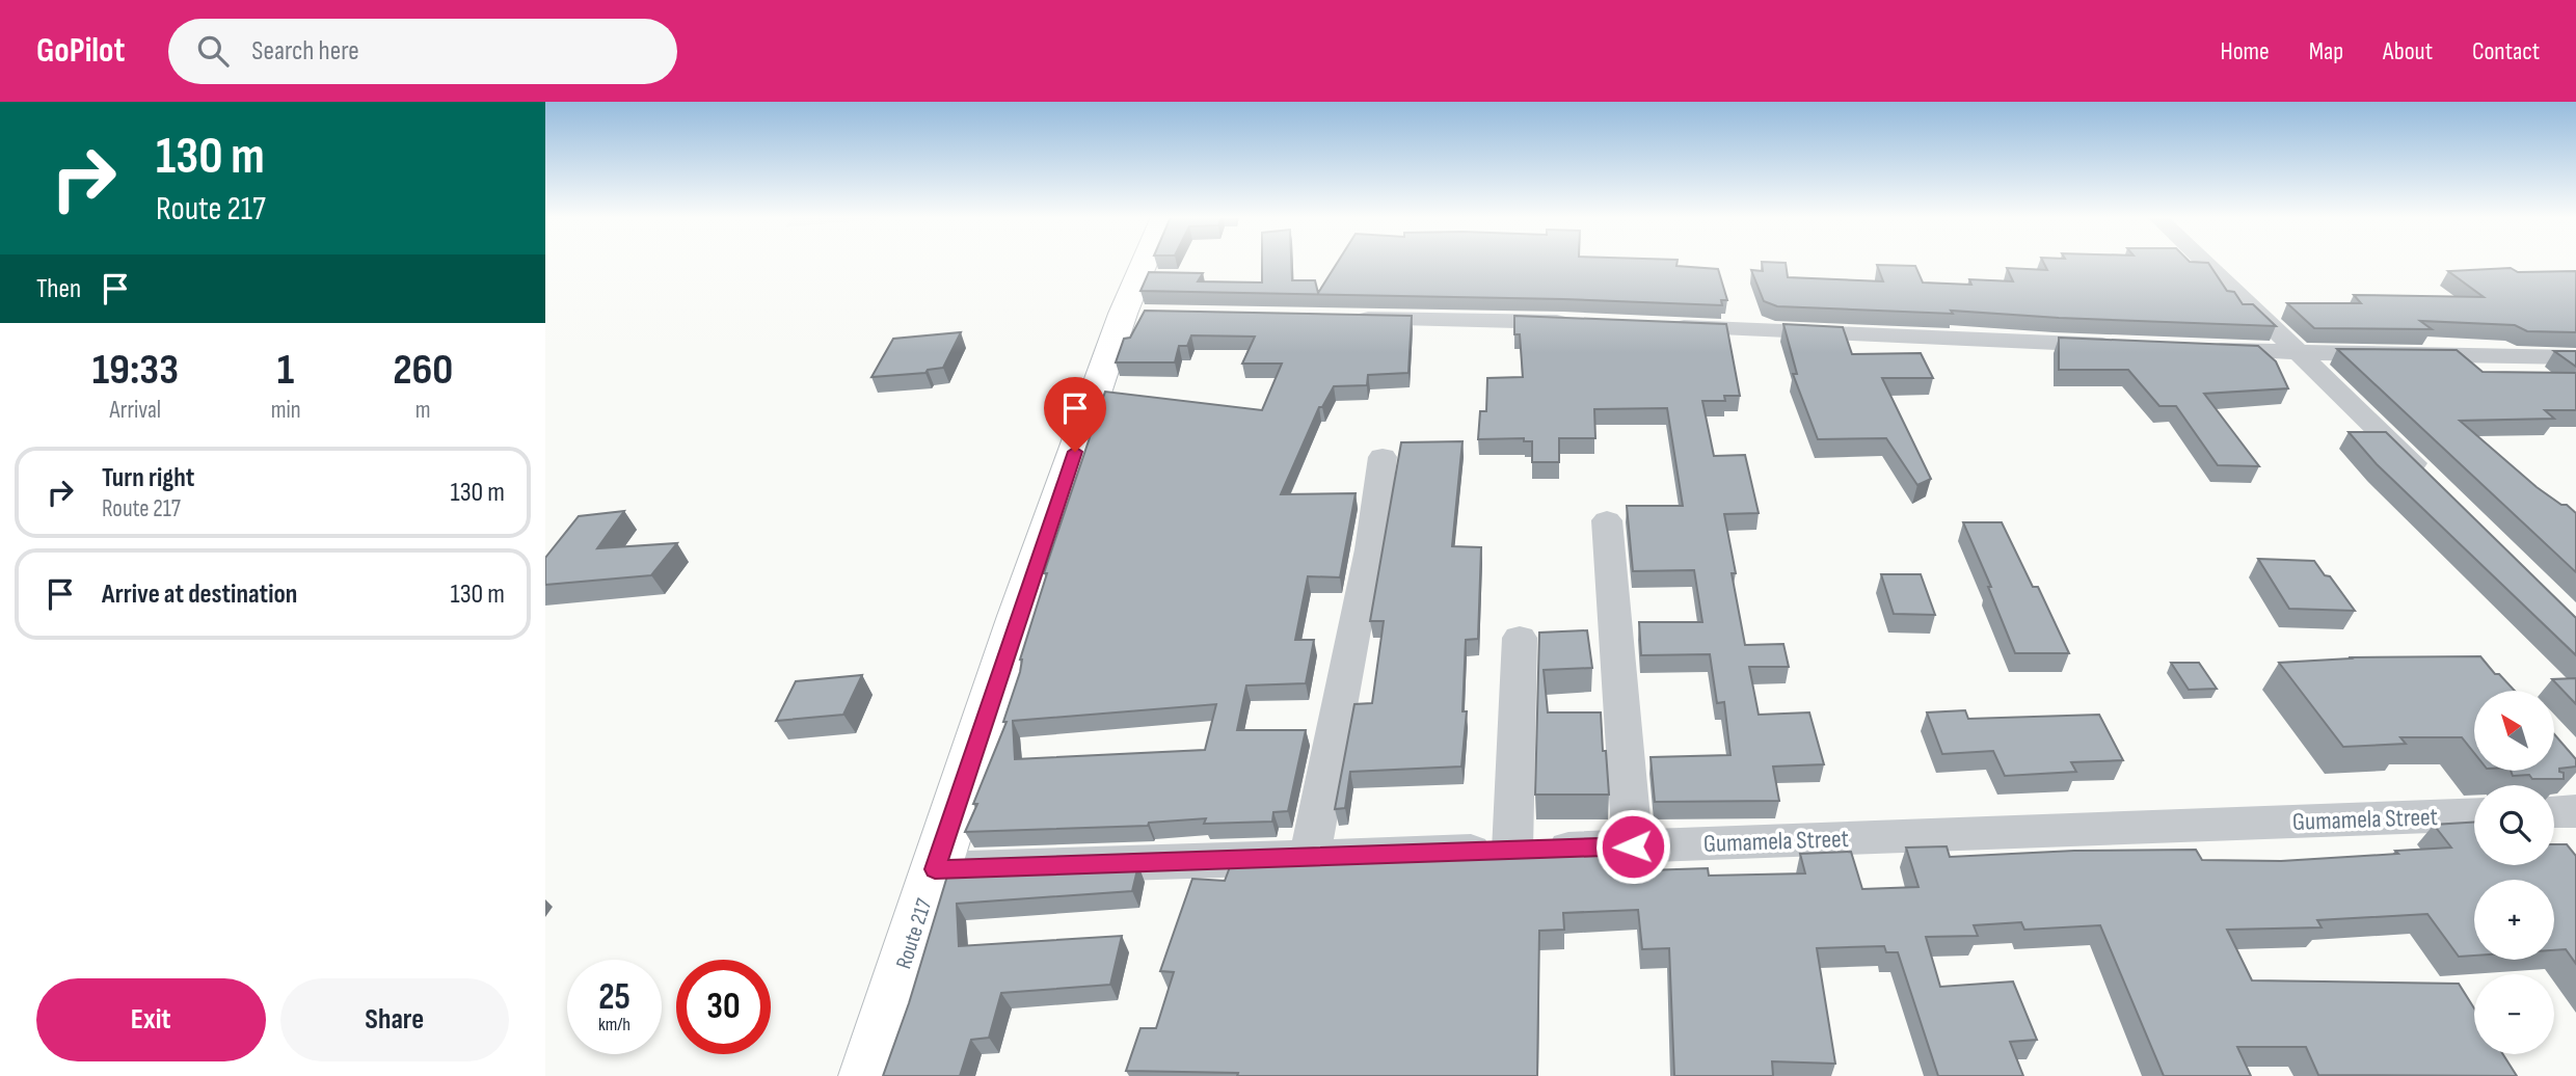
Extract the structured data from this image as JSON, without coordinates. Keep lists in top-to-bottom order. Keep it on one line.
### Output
{"streets":{"main road":["Route 217"],"street":["Gumamela Street"]},"crossings":[["Gumamela Street","Route 217"]],"north":"top left","page":{"header":"GoPilot","search":"Search here","nav":["Home","Map","About","Contact"],"turn":["130 m","Route 217"],"then":"Then","eta":["19:33","Arrival","1","min","260","m"],"list":[{"name":"Turn right","note":"Route 217","value":"130 m"},{"name":"Arrive at destination","value":"130 m"}],"map_buttons":["+","−"],"speed":"25 km/h","limit":"30","buttons":["Exit","Share"]}}
